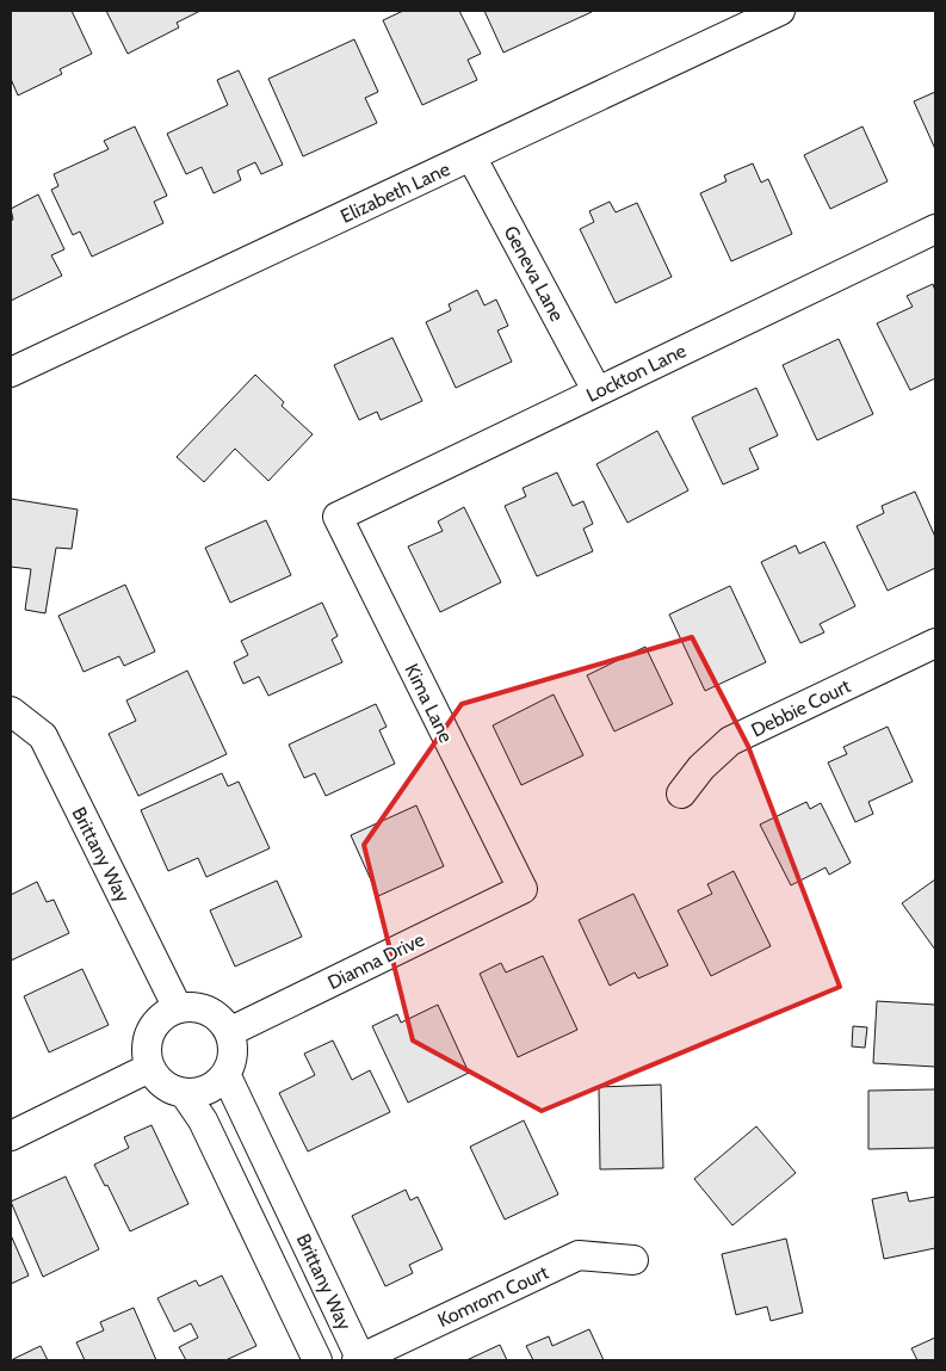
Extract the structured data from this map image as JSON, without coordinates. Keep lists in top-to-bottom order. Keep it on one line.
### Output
{"streets":{"street":["Elizabeth Lane","Geneva Lane","Lockton Lane","Kima Lane","Debbie Court","Brittany Way","Dianna Drive","Komrom Court"]},"crossings":[["Elizabeth Lane","Geneva Lane"],["Geneva Lane","Lockton Lane"],["Lockton Lane","Kima Lane"],["Kima Lane","Dianna Drive"],["Brittany Way","Dianna Drive"],["Brittany Way","Komrom Court"]]}
